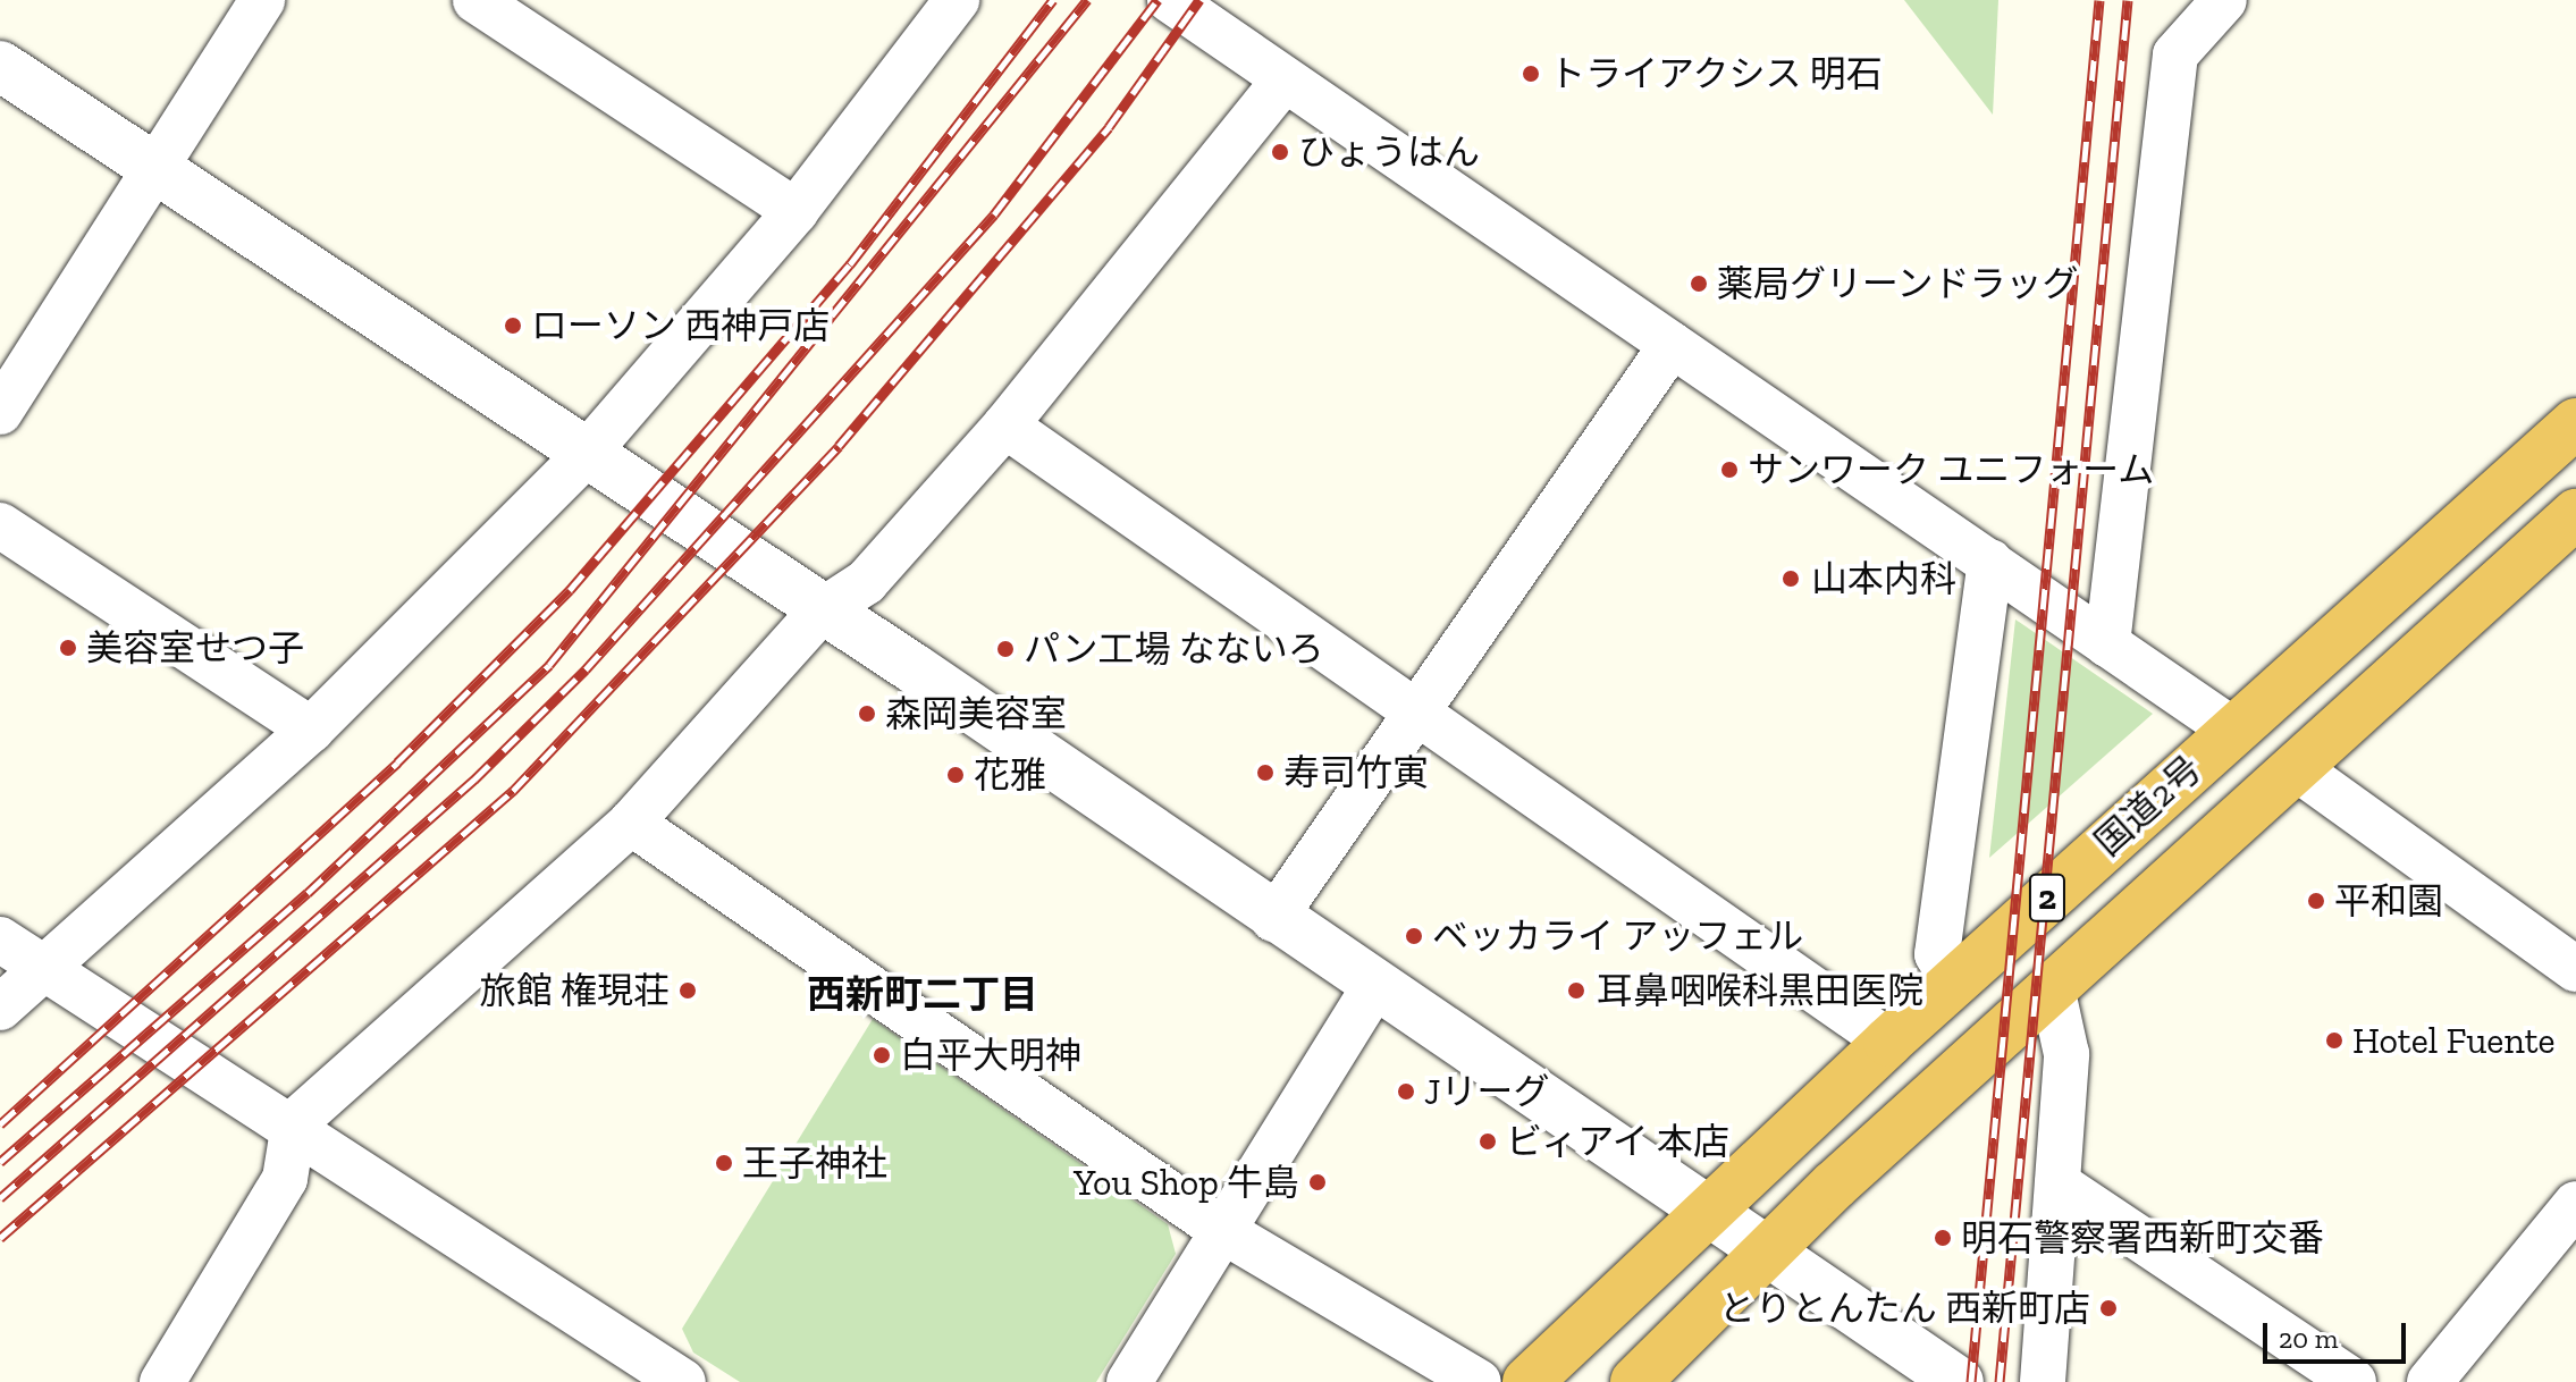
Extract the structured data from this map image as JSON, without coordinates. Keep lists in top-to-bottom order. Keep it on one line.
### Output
{"streets":{"highway":["国道2号","2"]},"districts":["西新町二丁目"],"places":["トライアクシス 明石","ひょうはん","薬局グリーンドラッグ","ローソン 西神戸店","サンワーク ユニフォーム","山本内科","美容室せつ子","パン工場 なないろ","森岡美容室","寿司竹寅","花雅","平和園","ベッカライ アッフェル","旅館 権現荘","耳鼻咽喉科黒田医院","Hotel Fuente","白平大明神","Jリーグ","ビィアイ 本店","王子神社","You Shop 牛島","明石警察署西新町交番","とりとんたん 西新町店"],"scale_bar":"20 m"}
